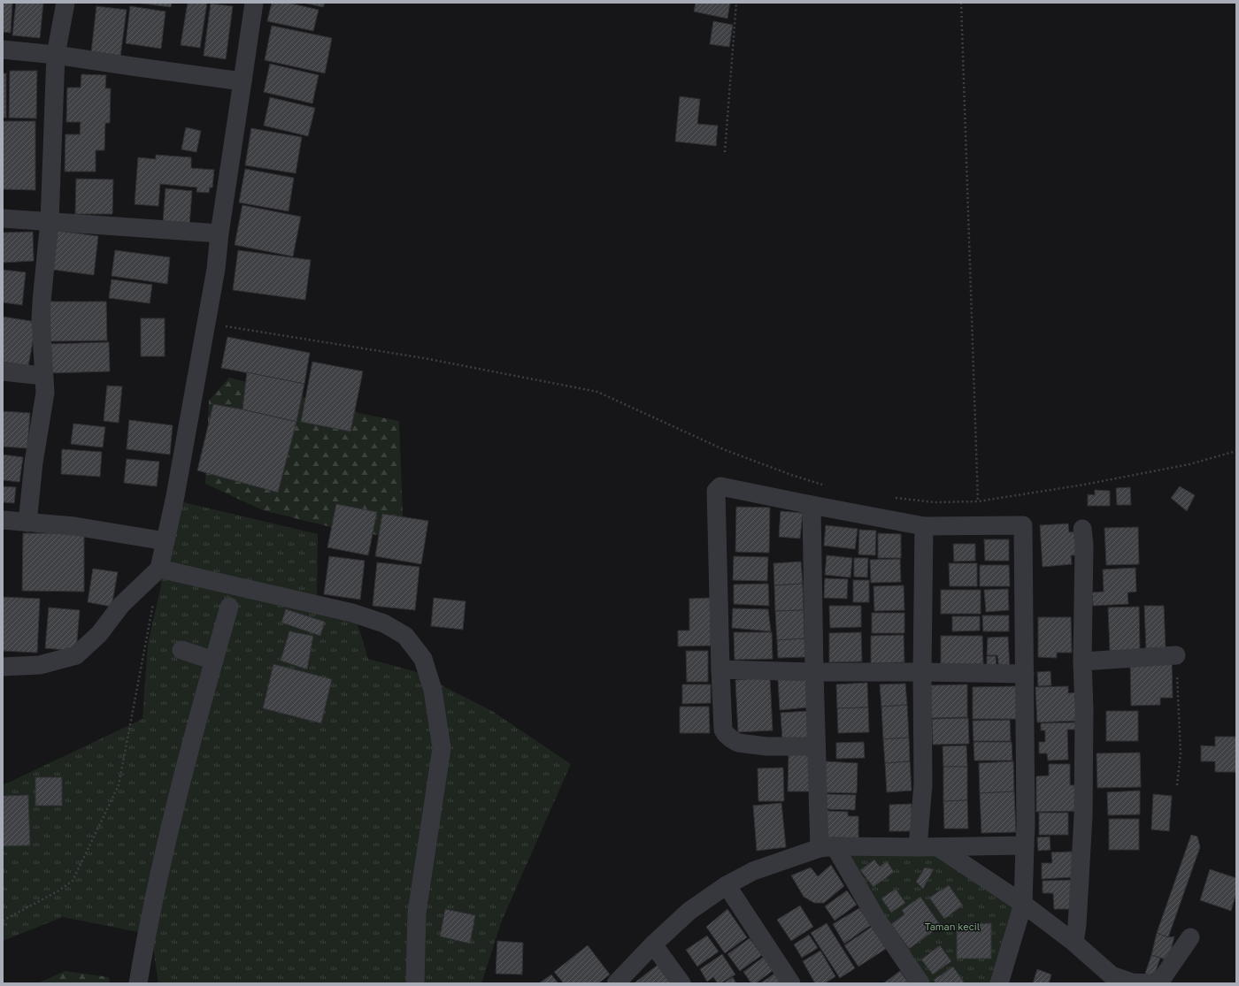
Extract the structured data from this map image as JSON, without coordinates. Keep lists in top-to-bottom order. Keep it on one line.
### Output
{"parks":["Taman kecil"]}
